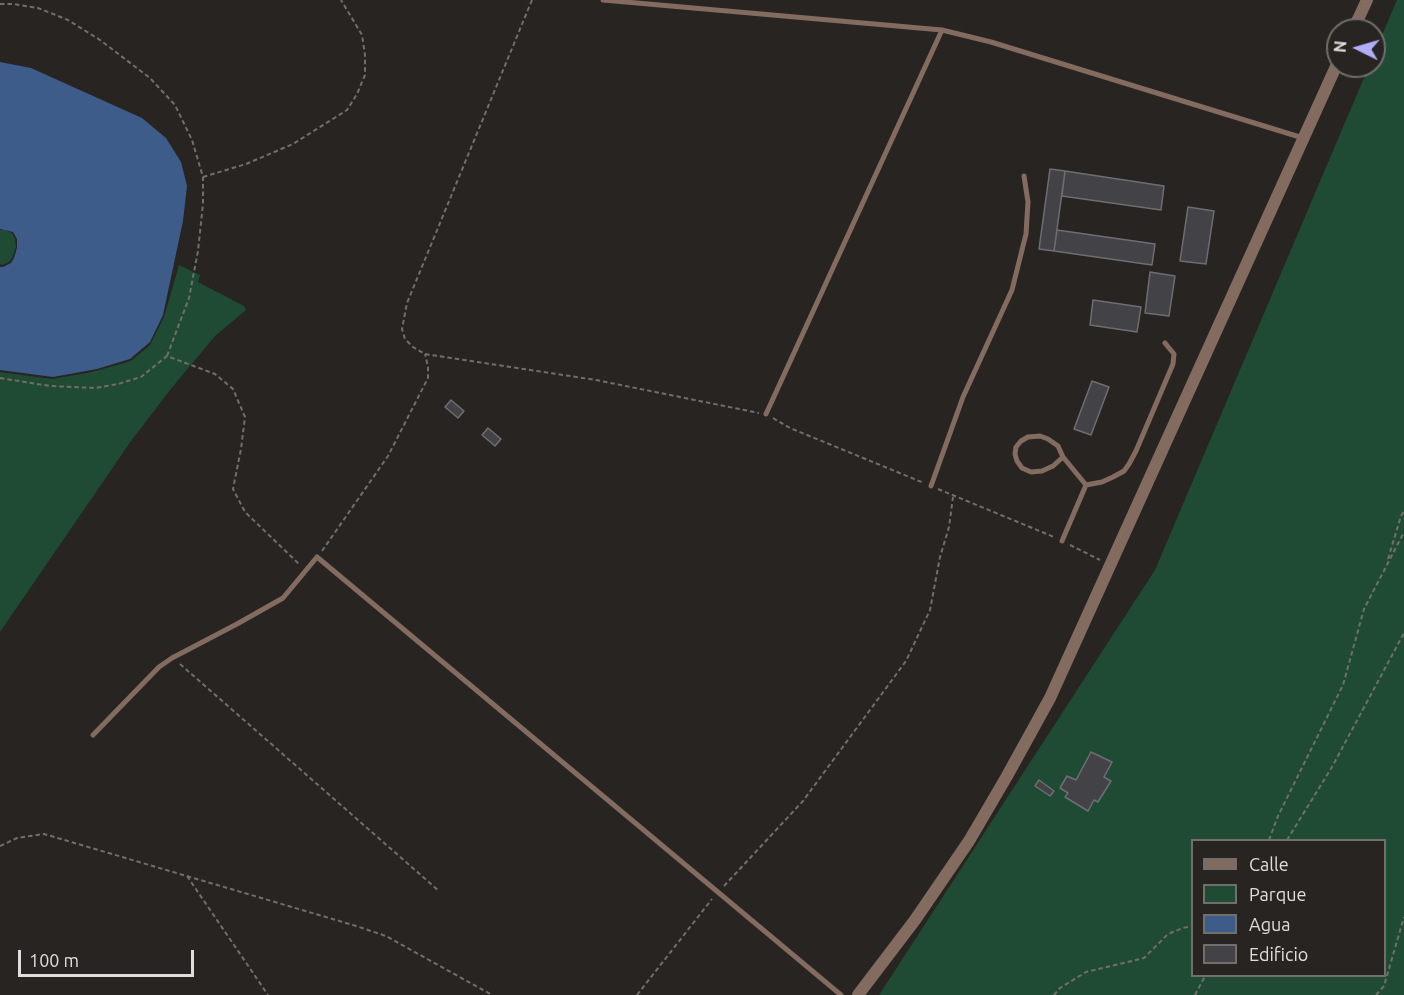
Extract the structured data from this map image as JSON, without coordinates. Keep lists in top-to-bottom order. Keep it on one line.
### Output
{"legend":["Calle","Parque","Agua","Edificio"],"scale_bar":"100 m","north":"left"}
